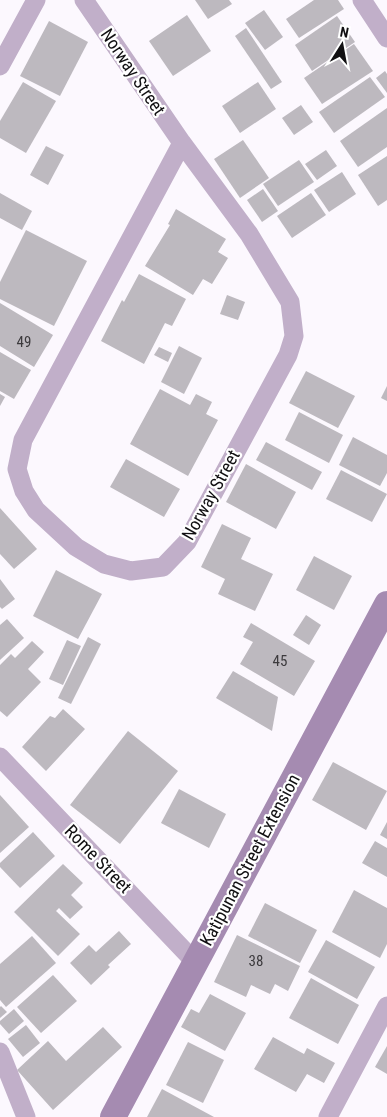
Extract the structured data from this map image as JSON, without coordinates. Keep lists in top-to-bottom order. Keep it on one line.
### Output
{"streets":{"street":["Norway Street","Rome Street","Katipunan Street Extension"]},"crossings":[["Rome Street","Katipunan Street Extension"]],"house_numbers":["49","45","38"],"north":"top"}
